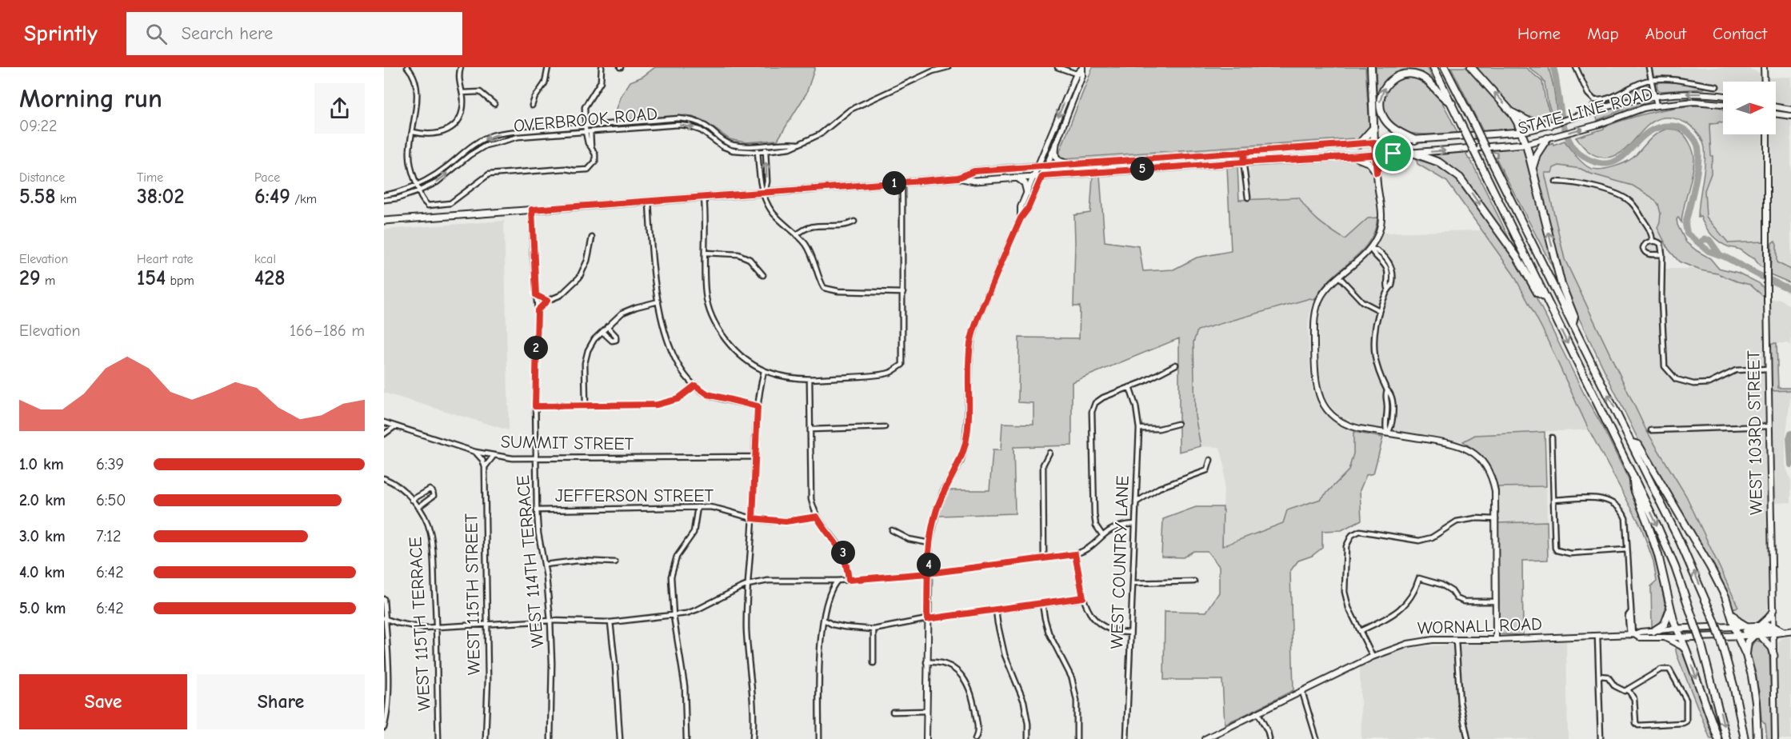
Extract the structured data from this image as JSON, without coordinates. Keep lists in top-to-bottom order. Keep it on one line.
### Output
{"streets":{"main road":["STATE LINE ROAD","WEST 103RD STREET","WORNALL ROAD"],"street":["OVERBROOK ROAD","SUMMIT STREET","JEFFERSON STREET","WEST 114TH TERRACE","WEST COUNTRY LANE","WEST 115TH STREET","WEST 115TH TERRACE"]},"crossings":[["STATE LINE ROAD","WEST 114TH TERRACE"],["WEST 103RD STREET","WORNALL ROAD"],["SUMMIT STREET","WEST 114TH TERRACE"],["JEFFERSON STREET","WEST 114TH TERRACE"]],"north":"right","page":{"header":"Sprintly","search":"Search here","nav":["Home","Map","About","Contact"],"heading":["Morning run","09:22"],"stats":[["Distance","5.58 km"],["Time","38:02"],["Pace","6:49 /km"],["Elevation","29 m"],["Heart rate","154 bpm"],["kcal","428"]],"pins":["5","1","2","3","4"],"chart":["Elevation","166–186 m"],"list":[{"name":"1.0 km","note":"6:39"},{"name":"2.0 km","note":"6:50"},{"name":"3.0 km","note":"7:12"},{"name":"4.0 km","note":"6:42"},{"name":"5.0 km","note":"6:42"}],"buttons":["Save","Share"]}}
